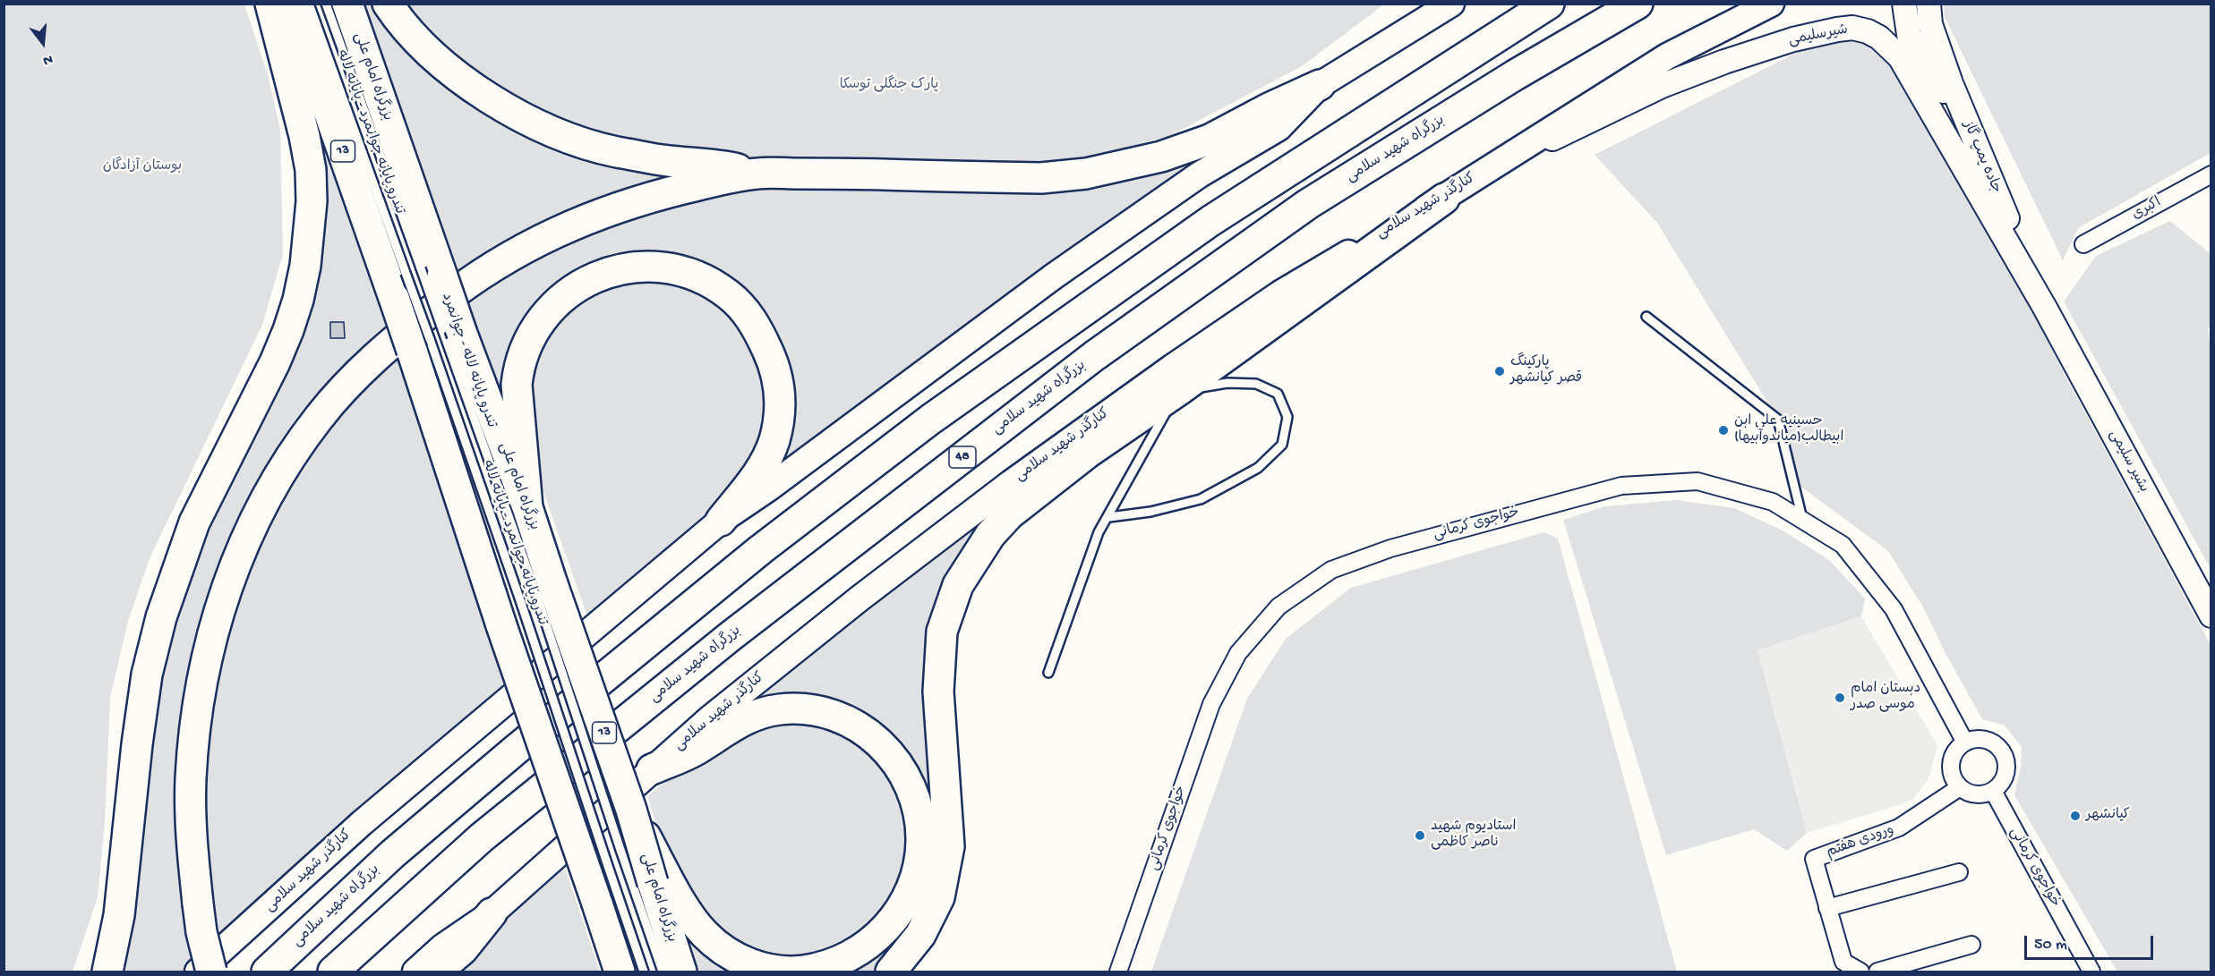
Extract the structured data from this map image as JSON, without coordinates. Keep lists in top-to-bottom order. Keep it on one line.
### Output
{"streets":{"highway":["بزرگراه امام علی","بزرگراه شهید سلامی","13","48"],"main road":["شیرسلیمی","جاده پمپ گاز","کنارگذر شهید سلامی","بشیر سلیمی"],"street":["اکبری","خواجوی کرمانی","ورودی هفتم"],"lane":["تندرو پایانه جوانمرد - پایانه لاله","تندرو پایانه لاله - جوانمرد"]},"crossings":[["شیرسلیمی","جاده پمپ گاز"],["شیرسلیمی","کنارگذر شهید سلامی"],["شیرسلیمی","بشیر سلیمی"],["بزرگراه امام علی","تندرو پایانه لاله - جوانمرد"],["تندرو پایانه جوانمرد - پایانه لاله","13"],["خواجوی کرمانی","ورودی هفتم"]],"parks":["پارک جنگلی توسکا","بوستان آزادگان"],"places":["پارکینگ قصر کیانشهر","حسینیه علی ابن ابیطالب(میاندوآبیها)","دبستان امام موسی صدر","کیانشهر","استادیوم شهید ناصر کاظمی"],"scale_bar":"50 m","north":"bottom"}
